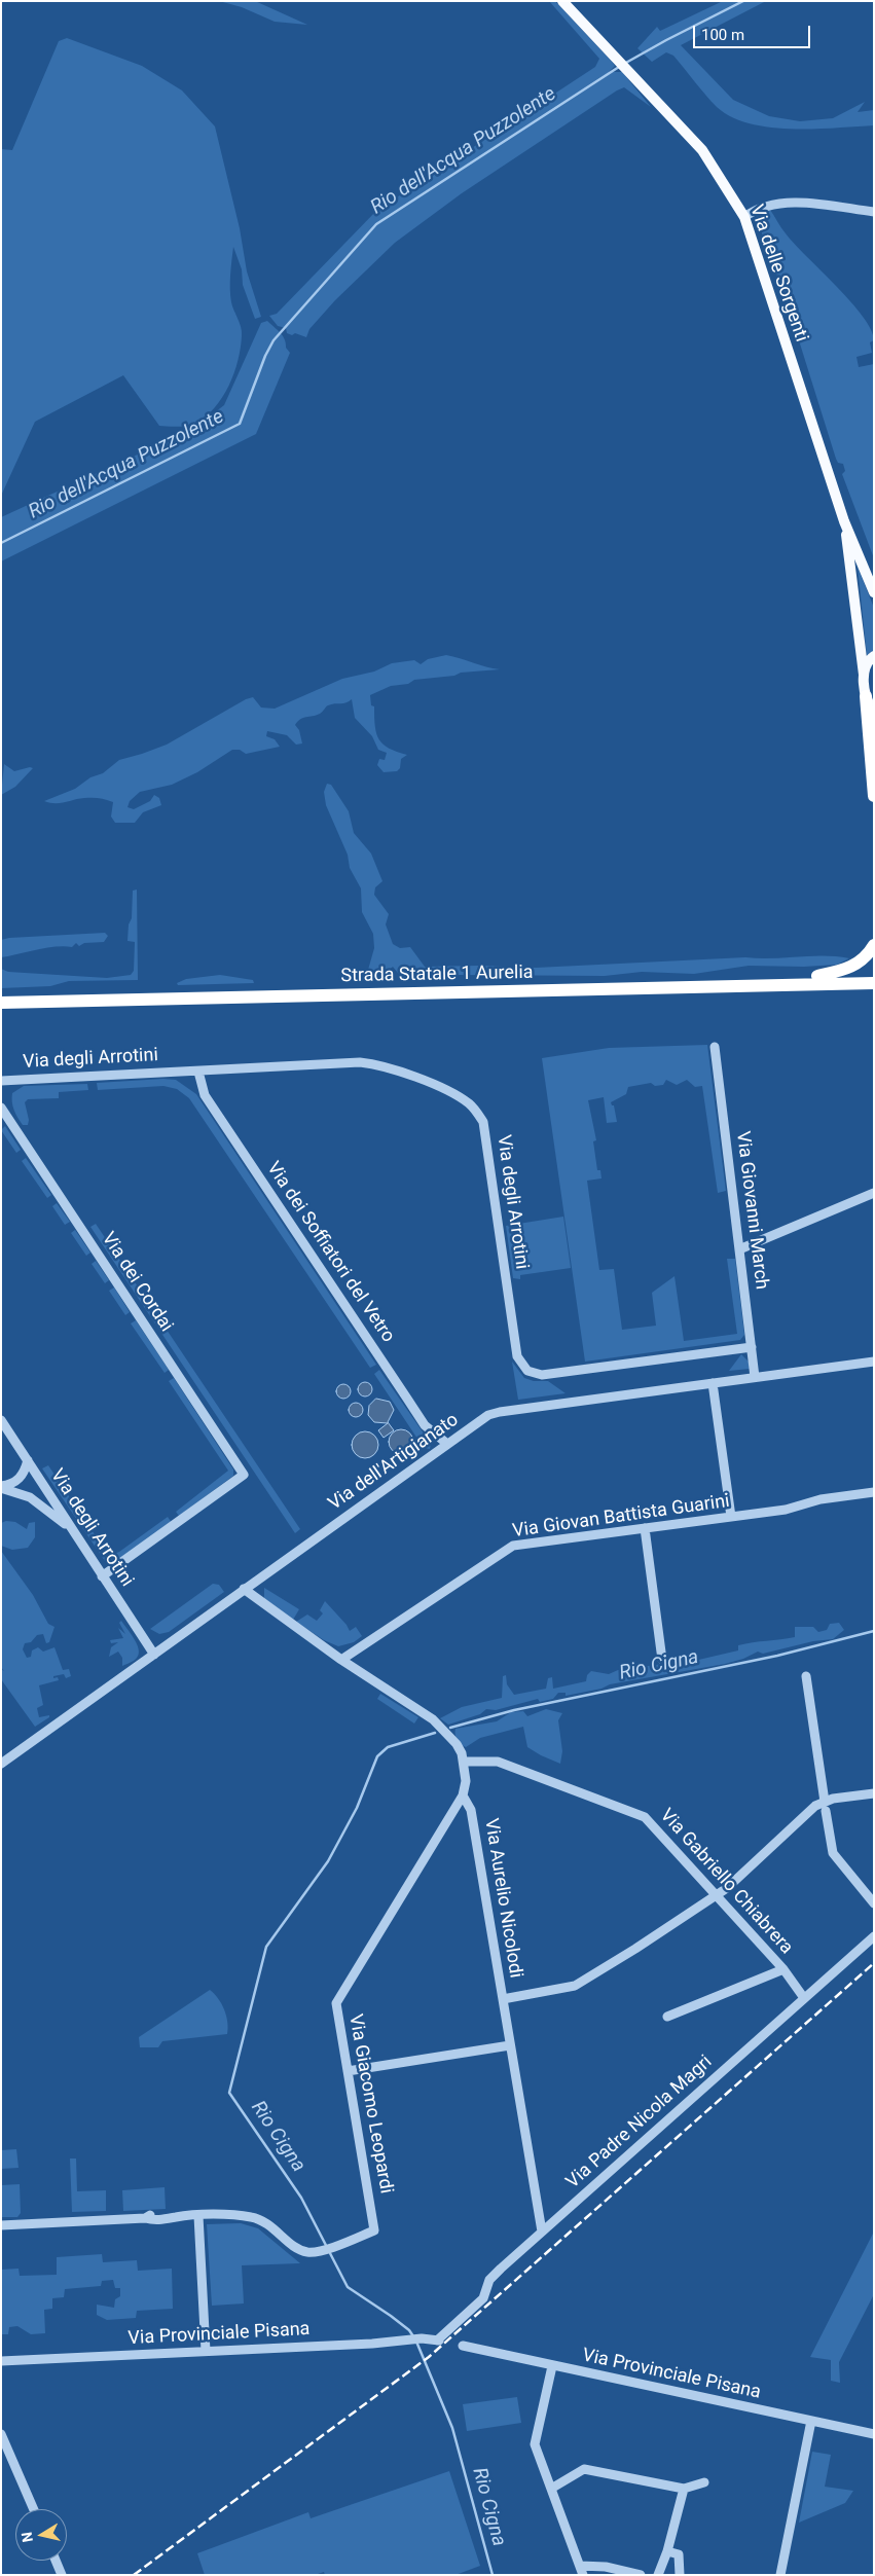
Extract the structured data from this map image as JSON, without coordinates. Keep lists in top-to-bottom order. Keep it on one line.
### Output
{"streets":{"highway":["Strada Statale 1 Aurelia"],"main road":["Via delle Sorgenti"],"street":["Via degli Arrotini","Via Giovanni March","Via dei Soffiatori del Vetro","Via dei Cordai","Via dell'Artigianato","Via Giovan Battista Guarini","Via Gabriello Chiabrera","Via Aurelio Nicolodi","Via Giacomo Leopardi","Via Padre Nicola Magri","Via Provinciale Pisana"]},"crossings":[["Via degli Arrotini","Via Giovanni March"],["Via degli Arrotini","Via dei Soffiatori del Vetro"],["Via degli Arrotini","Via dei Cordai"],["Via degli Arrotini","Via dell'Artigianato"],["Via Giovanni March","Via dell'Artigianato"],["Via dei Soffiatori del Vetro","Via dell'Artigianato"],["Via dell'Artigianato","Via Aurelio Nicolodi"],["Via Giovan Battista Guarini","Via Aurelio Nicolodi"],["Via Gabriello Chiabrera","Via Aurelio Nicolodi"],["Via Gabriello Chiabrera","Via Padre Nicola Magri"],["Via Aurelio Nicolodi","Via Giacomo Leopardi"],["Via Aurelio Nicolodi","Via Padre Nicola Magri"],["Via Padre Nicola Magri","Via Provinciale Pisana"]],"water":["Rio dell'Acqua Puzzolente","Rio Cigna"],"scale_bar":"100 m","north":"left"}
